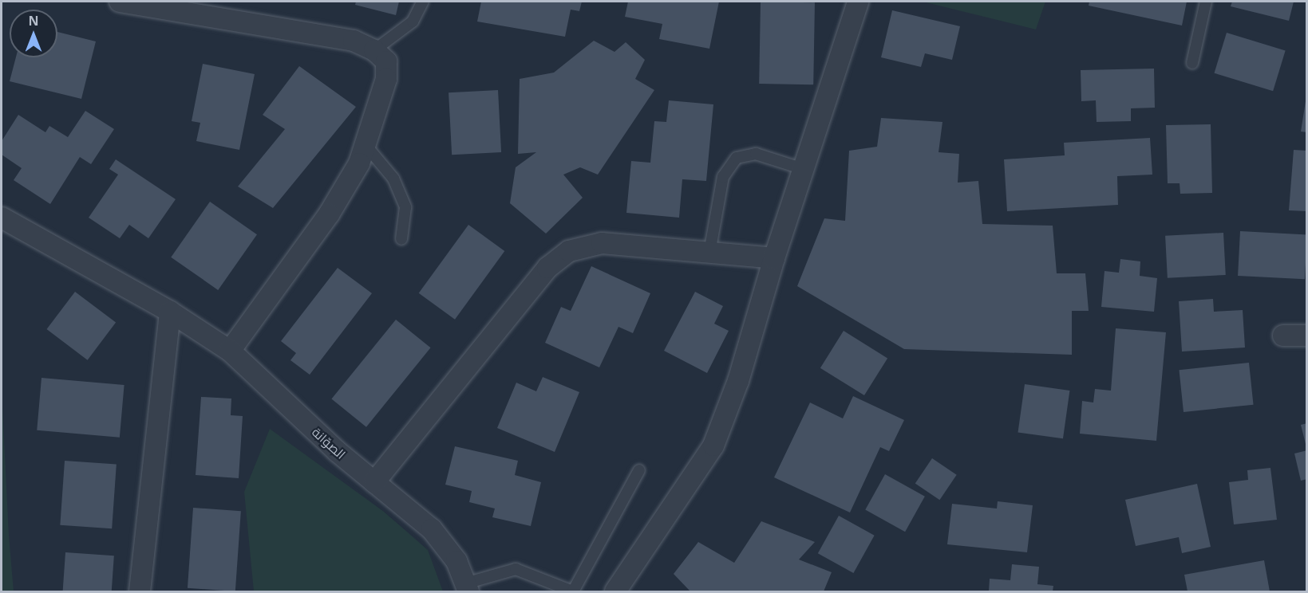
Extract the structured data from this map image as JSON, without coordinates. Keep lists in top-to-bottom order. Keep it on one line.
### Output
{"streets":{"street":["الصوّانة"]},"north":"top"}
